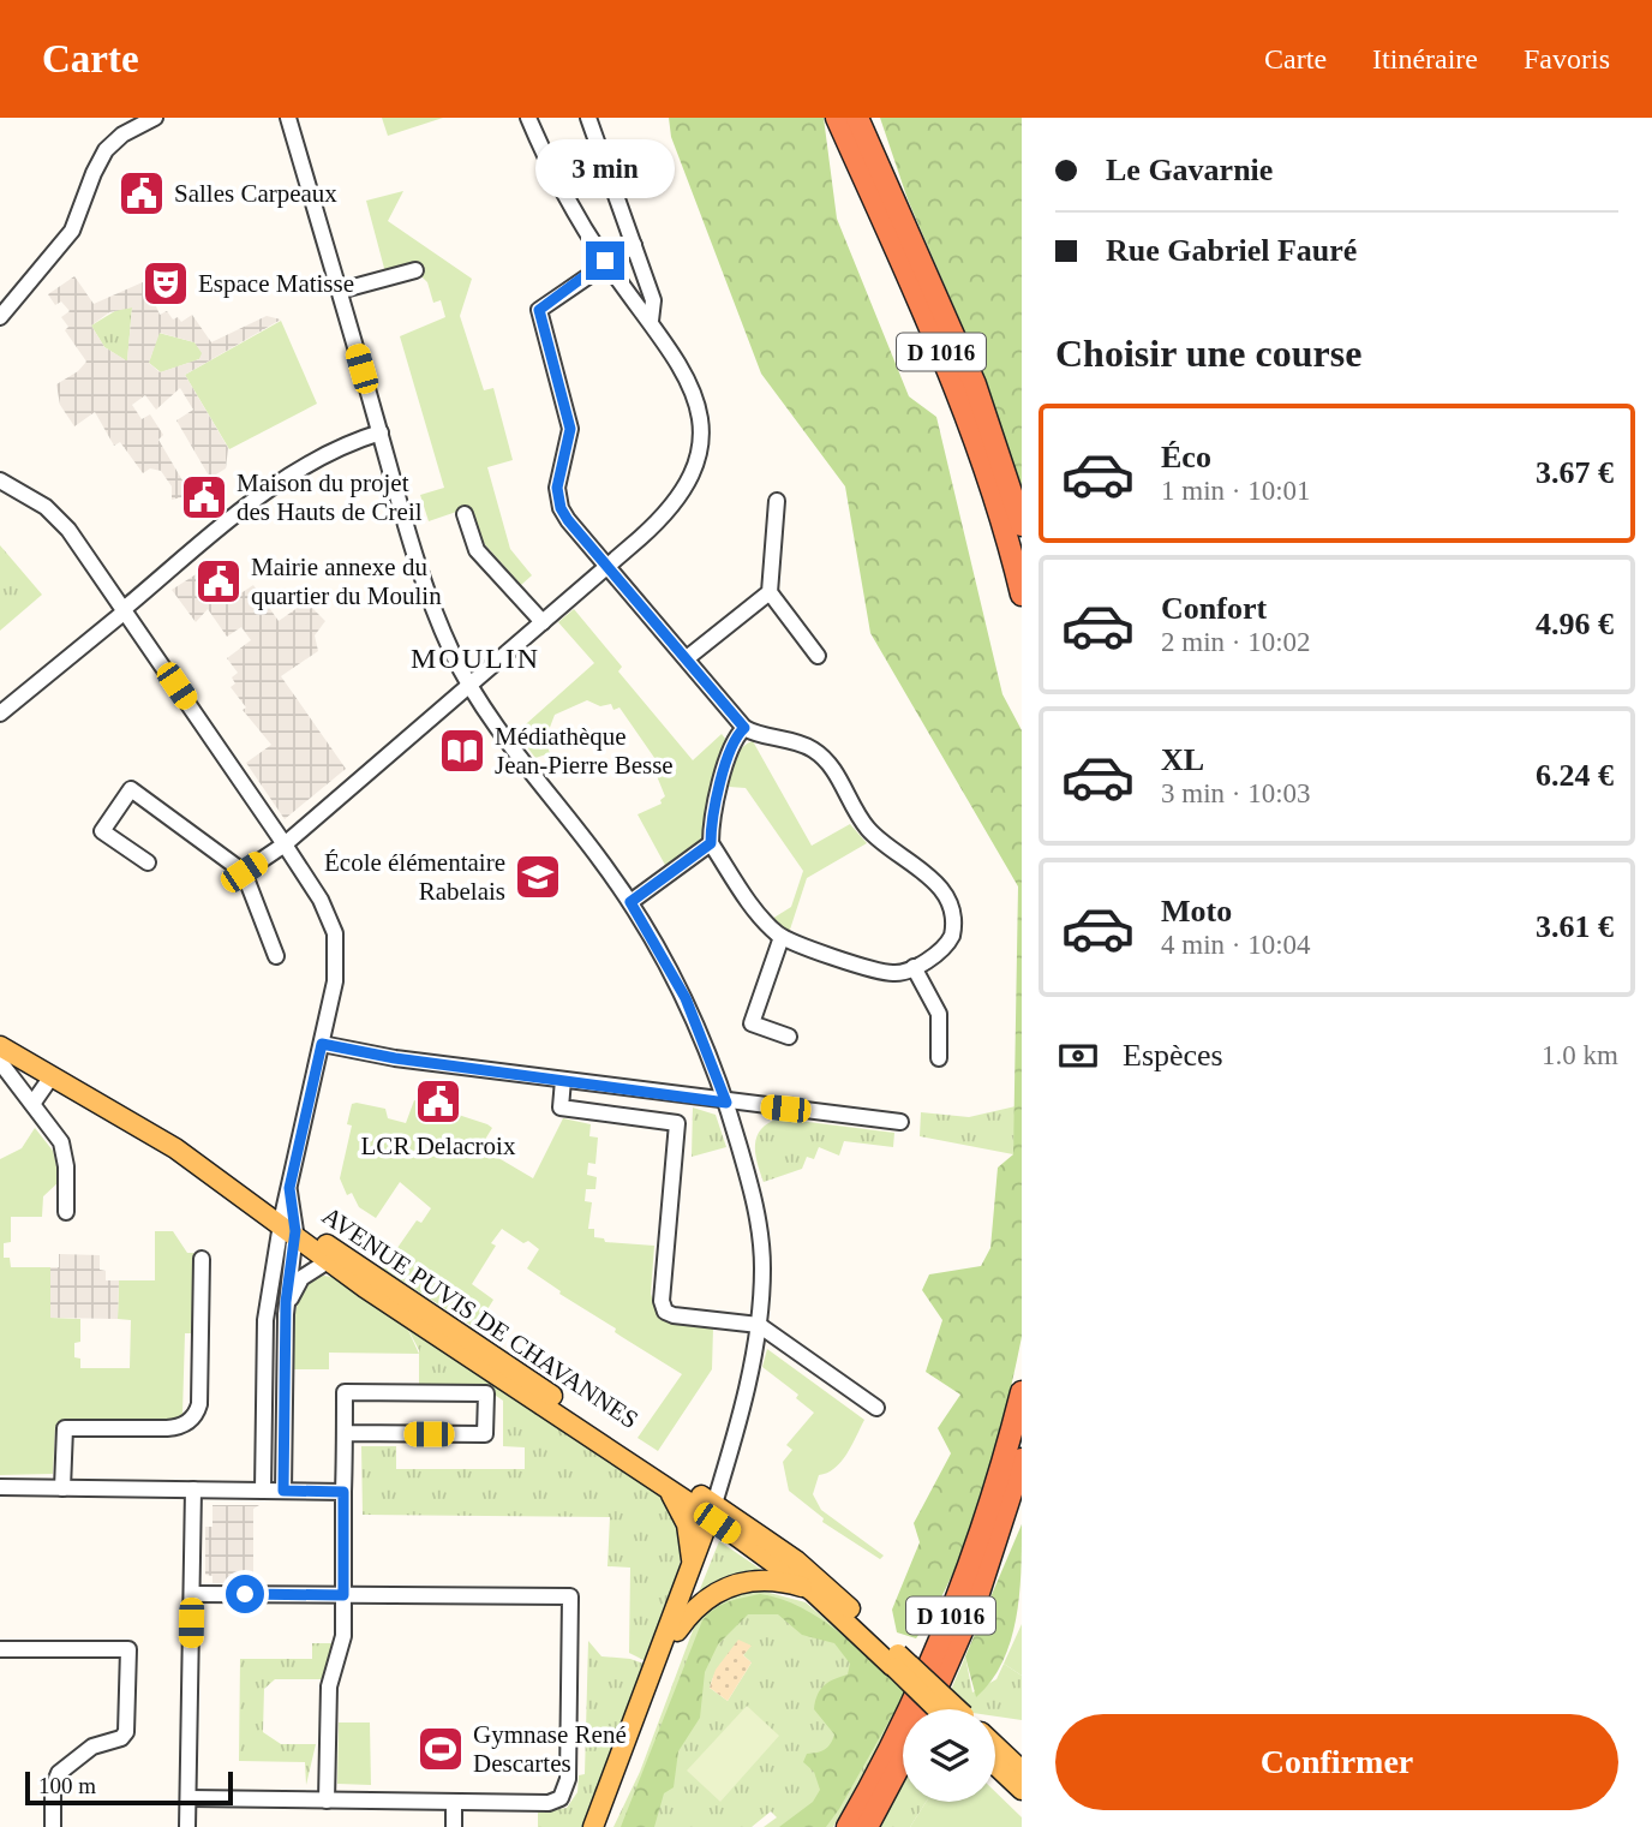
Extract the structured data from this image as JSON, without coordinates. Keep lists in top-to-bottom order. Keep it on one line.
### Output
{"streets":{"highway":["D 1016"],"main road":["AVENUE PUVIS DE CHAVANNES"]},"districts":["MOULIN"],"places":{"public building":["Salles Carpeaux","Maison du projet des Hauts de Creil","Mairie annexe du quartier du Moulin","LCR Delacroix"],"theatre":["Espace Matisse"],"library":["Médiathèque Jean-Pierre Besse"],"school or university":["École élémentaire Rabelais"],"sports":["Gymnase René Descartes"]},"scale_bar":"100 m","page":{"header":"Carte","nav":["Carte","Itinéraire","Favoris"],"banner":["Le Gavarnie","Rue Gabriel Fauré"],"bubble":"3 min","heading":"Choisir une course","list":[{"name":"Éco","note":"1 min · 10:01","value":"3.67 €"},{"name":"Confort","note":"2 min · 10:02","value":"4.96 €"},{"name":"XL","note":"3 min · 10:03","value":"6.24 €"},{"name":"Moto","note":"4 min · 10:04","value":"3.61 €"}],"pay":["Espèces","1.0 km"],"buttons":"Confirmer","scale":"100 m"}}
